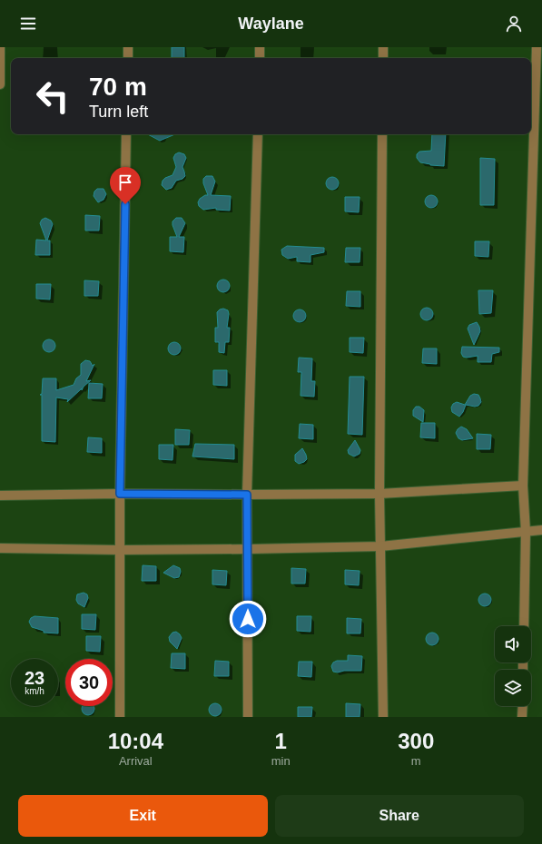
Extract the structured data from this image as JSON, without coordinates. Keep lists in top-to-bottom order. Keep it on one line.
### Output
{"page":{"header":"Waylane","turn":["70 m","Turn left"],"speed":"23 km/h","limit":"30","eta":["10:04","Arrival","1","min","300","m"],"buttons":["Exit","Share"]}}
